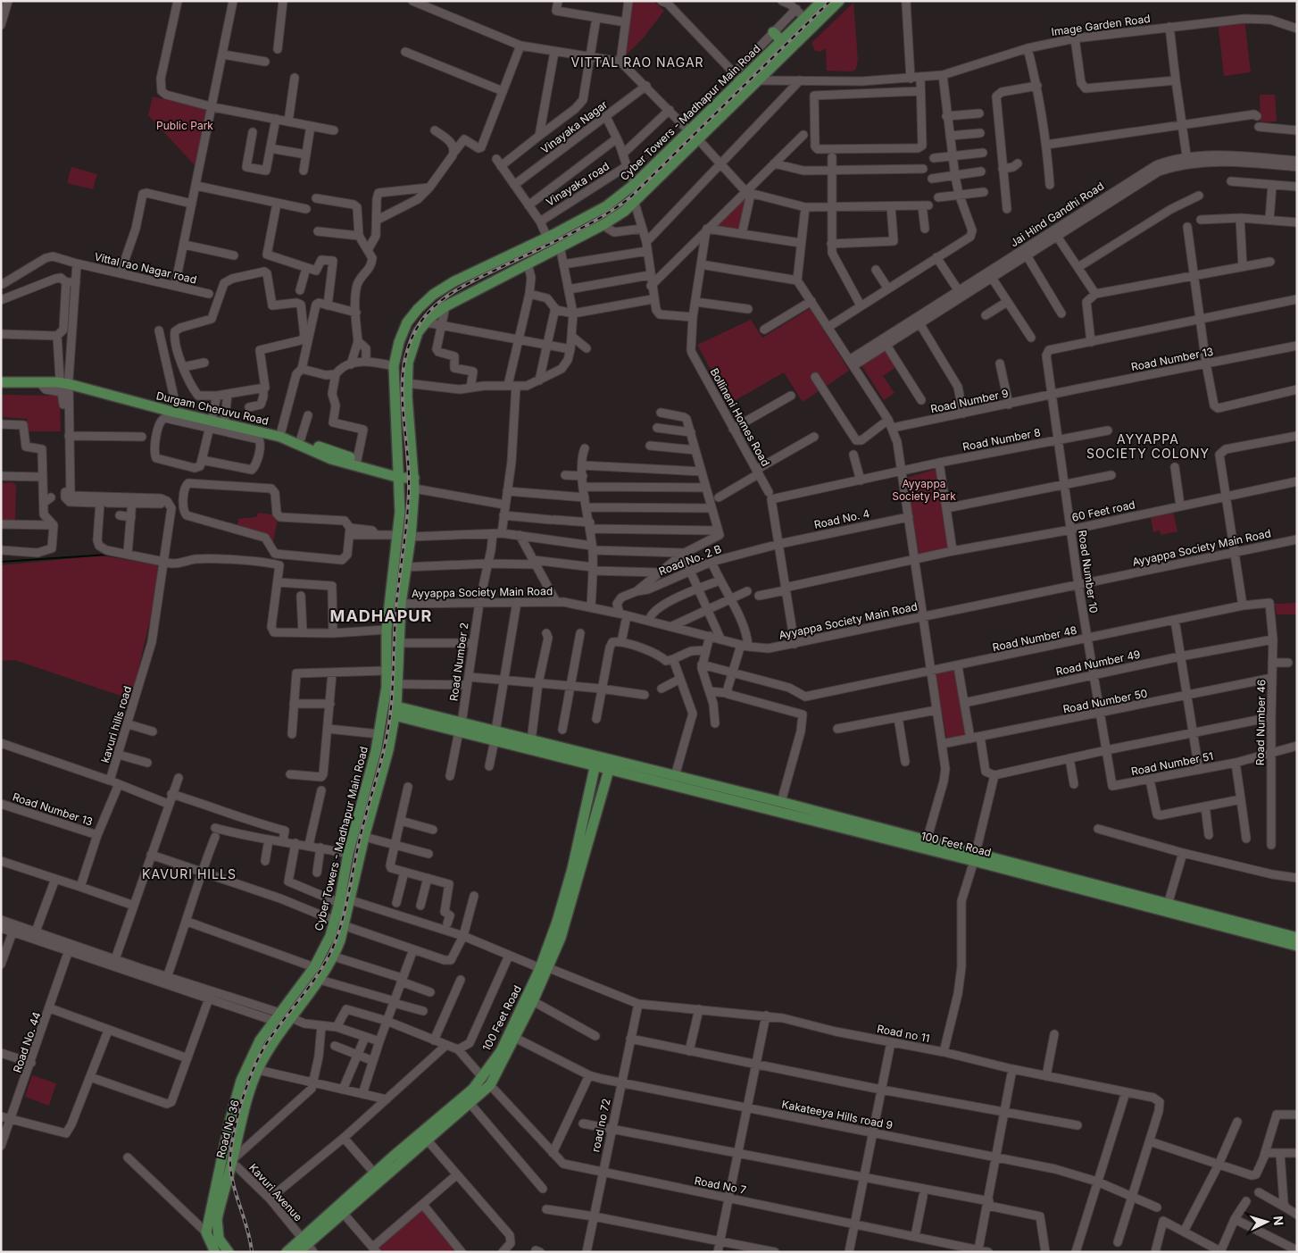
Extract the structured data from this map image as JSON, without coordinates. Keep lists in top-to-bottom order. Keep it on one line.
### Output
{"streets":{"main road":["Cyber Towers - Madhapur Main Road","Durgam Cheruvu Road","100 Feet Road","Road No 36"],"street":["Image Garden Road","Vinayaka Nagar","Vinayaka road","Jai Hind Gandhi Road","Vittal rao Nagar road","Road Number 13","Road Number 9","Bollineni Homes Road","Road Number 8","60 Feet road","Road No. 4","Ayyappa Society Main Road","Road No. 2 B","Road Number 10","Road Number 48","Road Number 2","Road Number 49","Road Number 50","Road Number 46","kavuri hills road","Road Number 51","Road no 11","Road No. 44","Kakateeya Hills road 9","road no 72","Road No 7","Kavuri Avenue"]},"crossings":[["Image Garden Road","Cyber Towers - Madhapur Main Road"],["Cyber Towers - Madhapur Main Road","Durgam Cheruvu Road"],["Cyber Towers - Madhapur Main Road","Ayyappa Society Main Road"],["Cyber Towers - Madhapur Main Road","Road no 11"],["Cyber Towers - Madhapur Main Road","Road No 36"],["Road Number 13","Road Number 9"],["Road Number 13","Road Number 10"],["Road Number 9","Road Number 10"],["Road Number 8","Road No. 4"],["Road Number 8","Road No. 2 B"],["Road Number 8","Road Number 10"],["60 Feet road","Road Number 10"],["Road No. 4","Road No. 2 B"],["Ayyappa Society Main Road","Road Number 10"],["Ayyappa Society Main Road","Road Number 2"],["Road Number 10","Road Number 48"],["Road Number 10","Road Number 49"],["Road Number 10","Road Number 50"],["Road Number 10","Road Number 51"],["Road Number 48","Road Number 46"],["Road Number 49","Road Number 46"],["Road Number 50","Road Number 46"],["Road Number 46","Road Number 51"],["100 Feet Road","Road no 11"],["100 Feet Road","Kakateeya Hills road 9"],["100 Feet Road","Road No 7"],["100 Feet Road","Kavuri Avenue"],["Road no 11","Kakateeya Hills road 9"],["Road no 11","road no 72"],["Kakateeya Hills road 9","road no 72"],["road no 72","Road No 7"],["Road No 36","Kavuri Avenue"]],"districts":["VITTAL RAO NAGAR","AYYAPPA SOCIETY COLONY","MADHAPUR","KAVURI HILLS"],"parks":["Public Park","Ayyappa Society Park"],"north":"right"}
